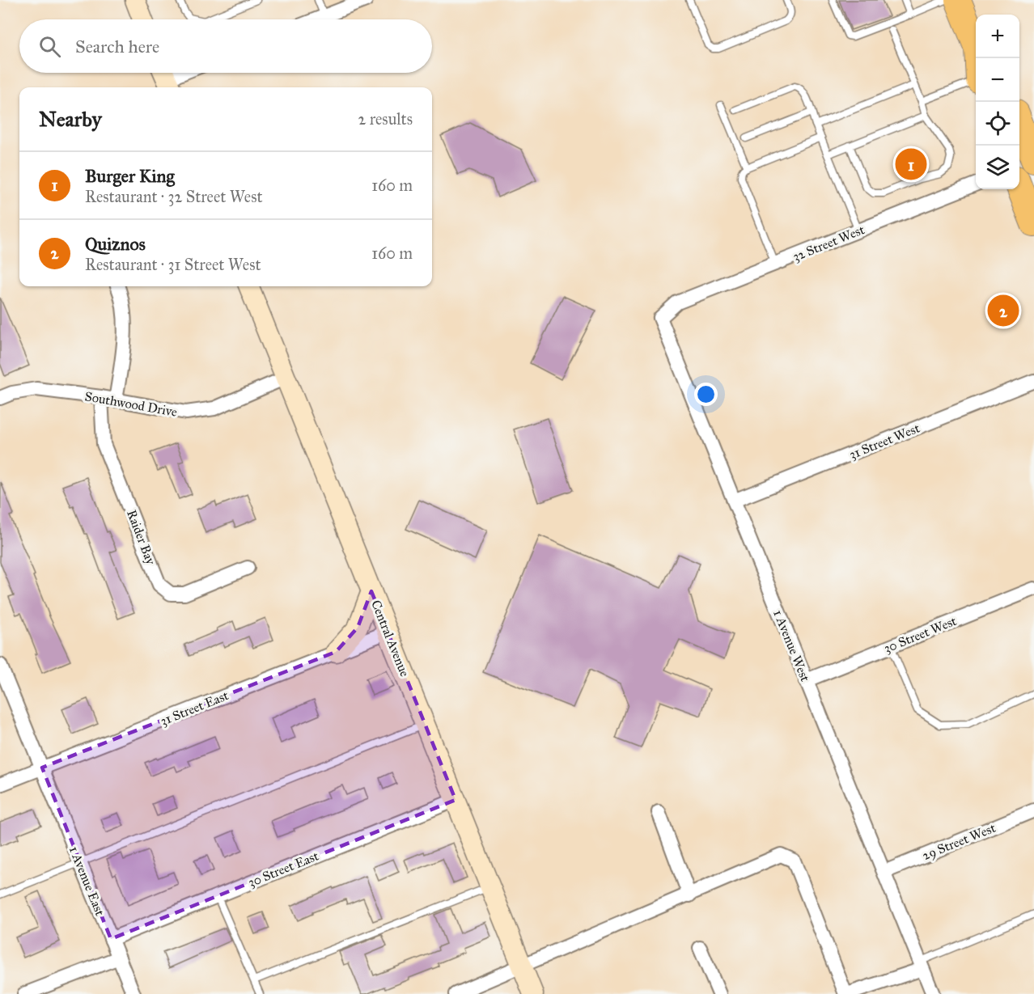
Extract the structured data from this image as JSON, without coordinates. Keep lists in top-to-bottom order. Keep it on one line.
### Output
{"streets":{"street":["32 Street West","Southwood Drive","31 Street West","Raider Bay","30 Street West","Central Avenue","1 Avenue West","31 Street East","29 Street West","30 Street East","1 Avenue East"]},"crossings":[["32 Street West","1 Avenue West"],["Southwood Drive","Raider Bay"],["Southwood Drive","Central Avenue"],["31 Street West","1 Avenue West"],["30 Street West","1 Avenue West"],["Central Avenue","31 Street East"],["Central Avenue","30 Street East"],["1 Avenue West","29 Street West"],["31 Street East","1 Avenue East"],["30 Street East","1 Avenue East"]],"page":{"map_buttons":["+","−"],"search":"Search here","heading":["Nearby","2 results"],"pins":["1","2"],"list":[{"mark":"1","name":"Burger King","note":"Restaurant · 32 Street West","value":"160 m"},{"mark":"2","name":"Quiznos","note":"Restaurant · 31 Street West","value":"160 m"}]}}
